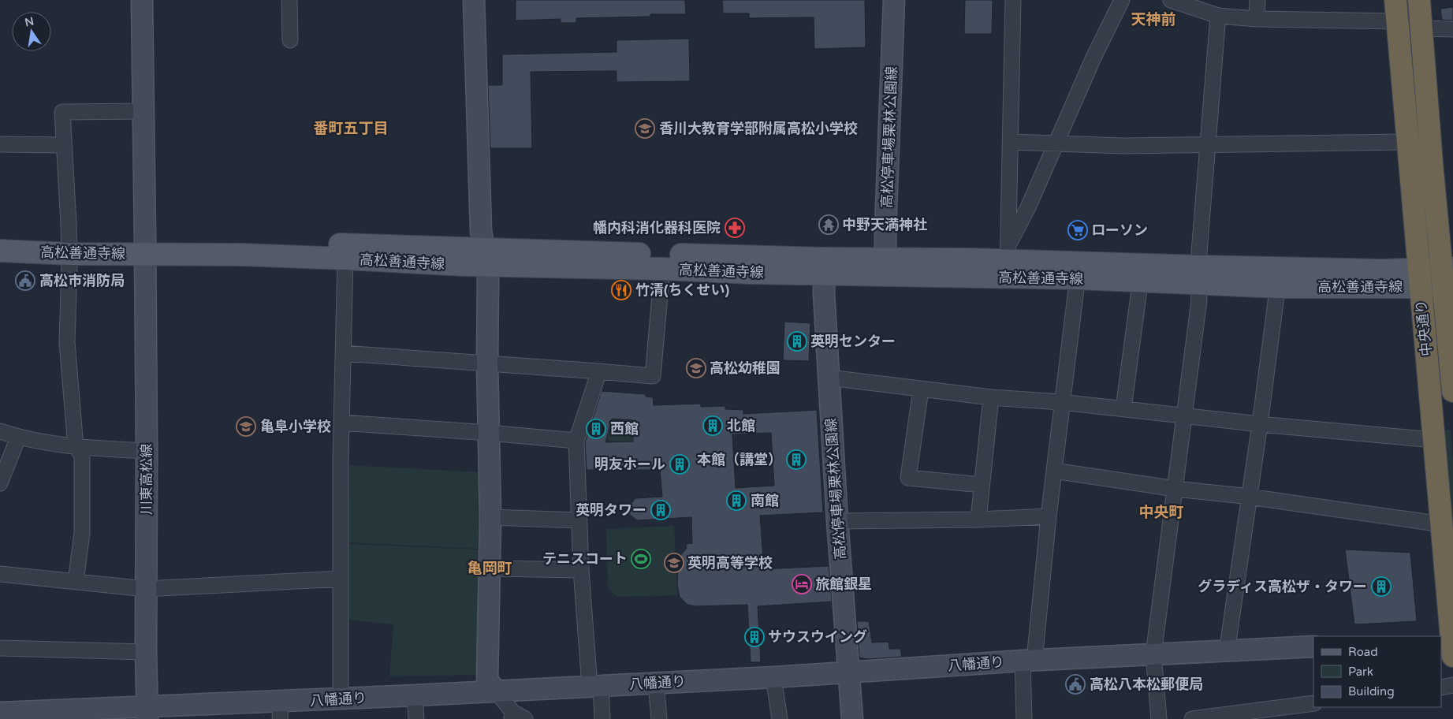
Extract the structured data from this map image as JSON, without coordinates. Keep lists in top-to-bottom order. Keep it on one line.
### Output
{"streets":{"highway":["中央通り"],"main road":["高松善通寺線"],"street":["高松停車場栗林公園線","川東高松線","八幡通り"]},"crossings":[["高松停車場栗林公園線","高松善通寺線"],["高松停車場栗林公園線","八幡通り"],["高松善通寺線","中央通り"],["高松善通寺線","川東高松線"],["川東高松線","八幡通り"]],"districts":["天神前","番町五丁目","中央町","亀岡町"],"places":{"school or university":["香川大教育学部附属高松小学校","高松幼稚園","亀阜小学校","英明高等学校"],"temple":["中野天満神社"],"pharmacy":["幡内科消化器科医院"],"supermarket":["ローソン"],"public building":["高松市消防局","高松八本松郵便局"],"restaurant":["竹清(ちくせい)"],"building":["英明センター","北館","西館","本館（講堂）","明友ホール","南館","英明タワー","グラディス高松ザ・タワー","サウスウイング"],"sports":["テニスコート"],"hotel":["旅館銀星"]},"legend":["Road","Park","Building"],"north":"top"}
